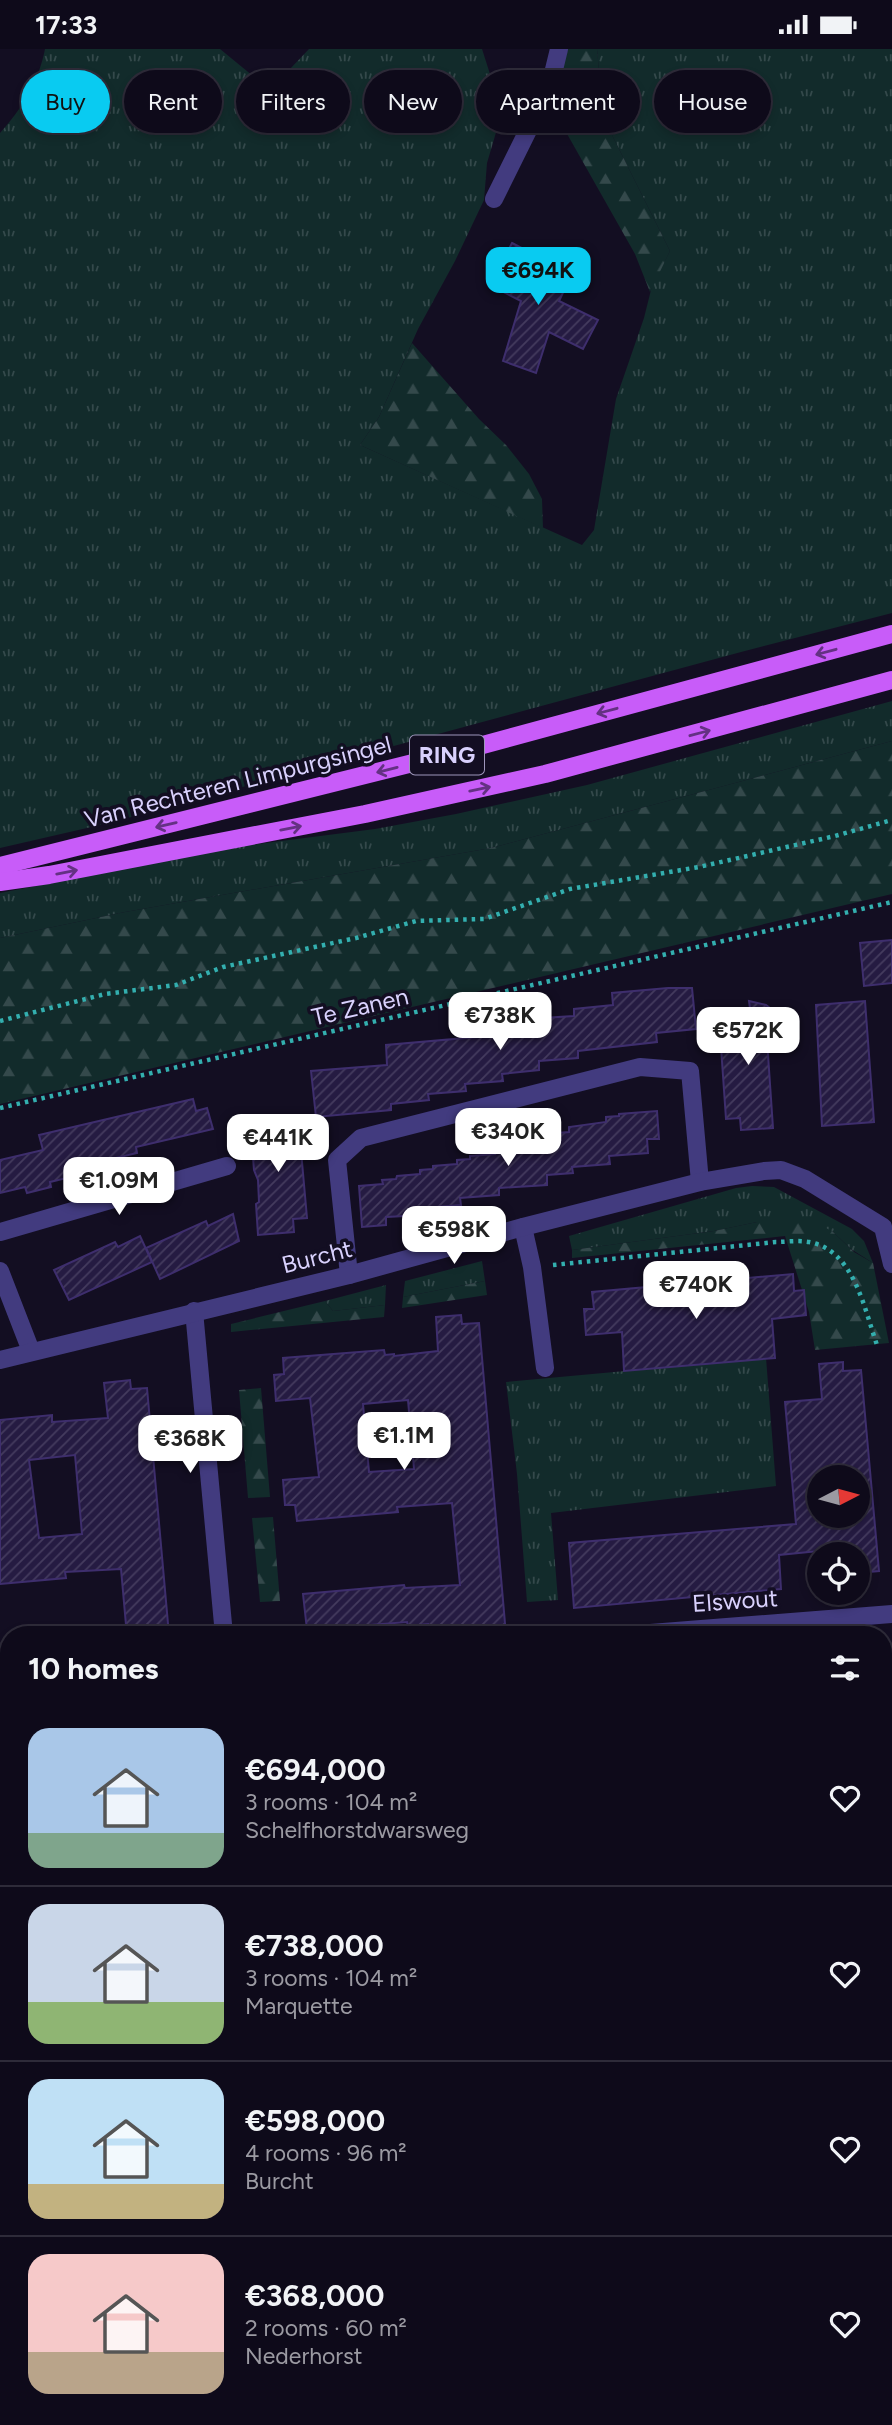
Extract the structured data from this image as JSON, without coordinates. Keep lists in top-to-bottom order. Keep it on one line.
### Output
{"streets":{"main road":["RING","Van Rechteren Limpurgsingel"],"street":["Burcht","Elswout"],"path":["Te Zanen"]},"north":"right","page":{"status":"17:33","chip":["Buy","Rent","Filters","New","Apartment","House"],"price":["€694K","€738K","€572K","€340K","€441K","€1.09M","€598K","€740K","€1.1M","€368K"],"heading":"10 homes","list":[{"name":"€694,000","note":"3 rooms · 104 m² · Schelfhorstdwarsweg"},{"name":"€738,000","note":"3 rooms · 104 m² · Marquette"},{"name":"€598,000","note":"4 rooms · 96 m² · Burcht"},{"name":"€368,000","note":"2 rooms · 60 m² · Nederhorst"}]}}
